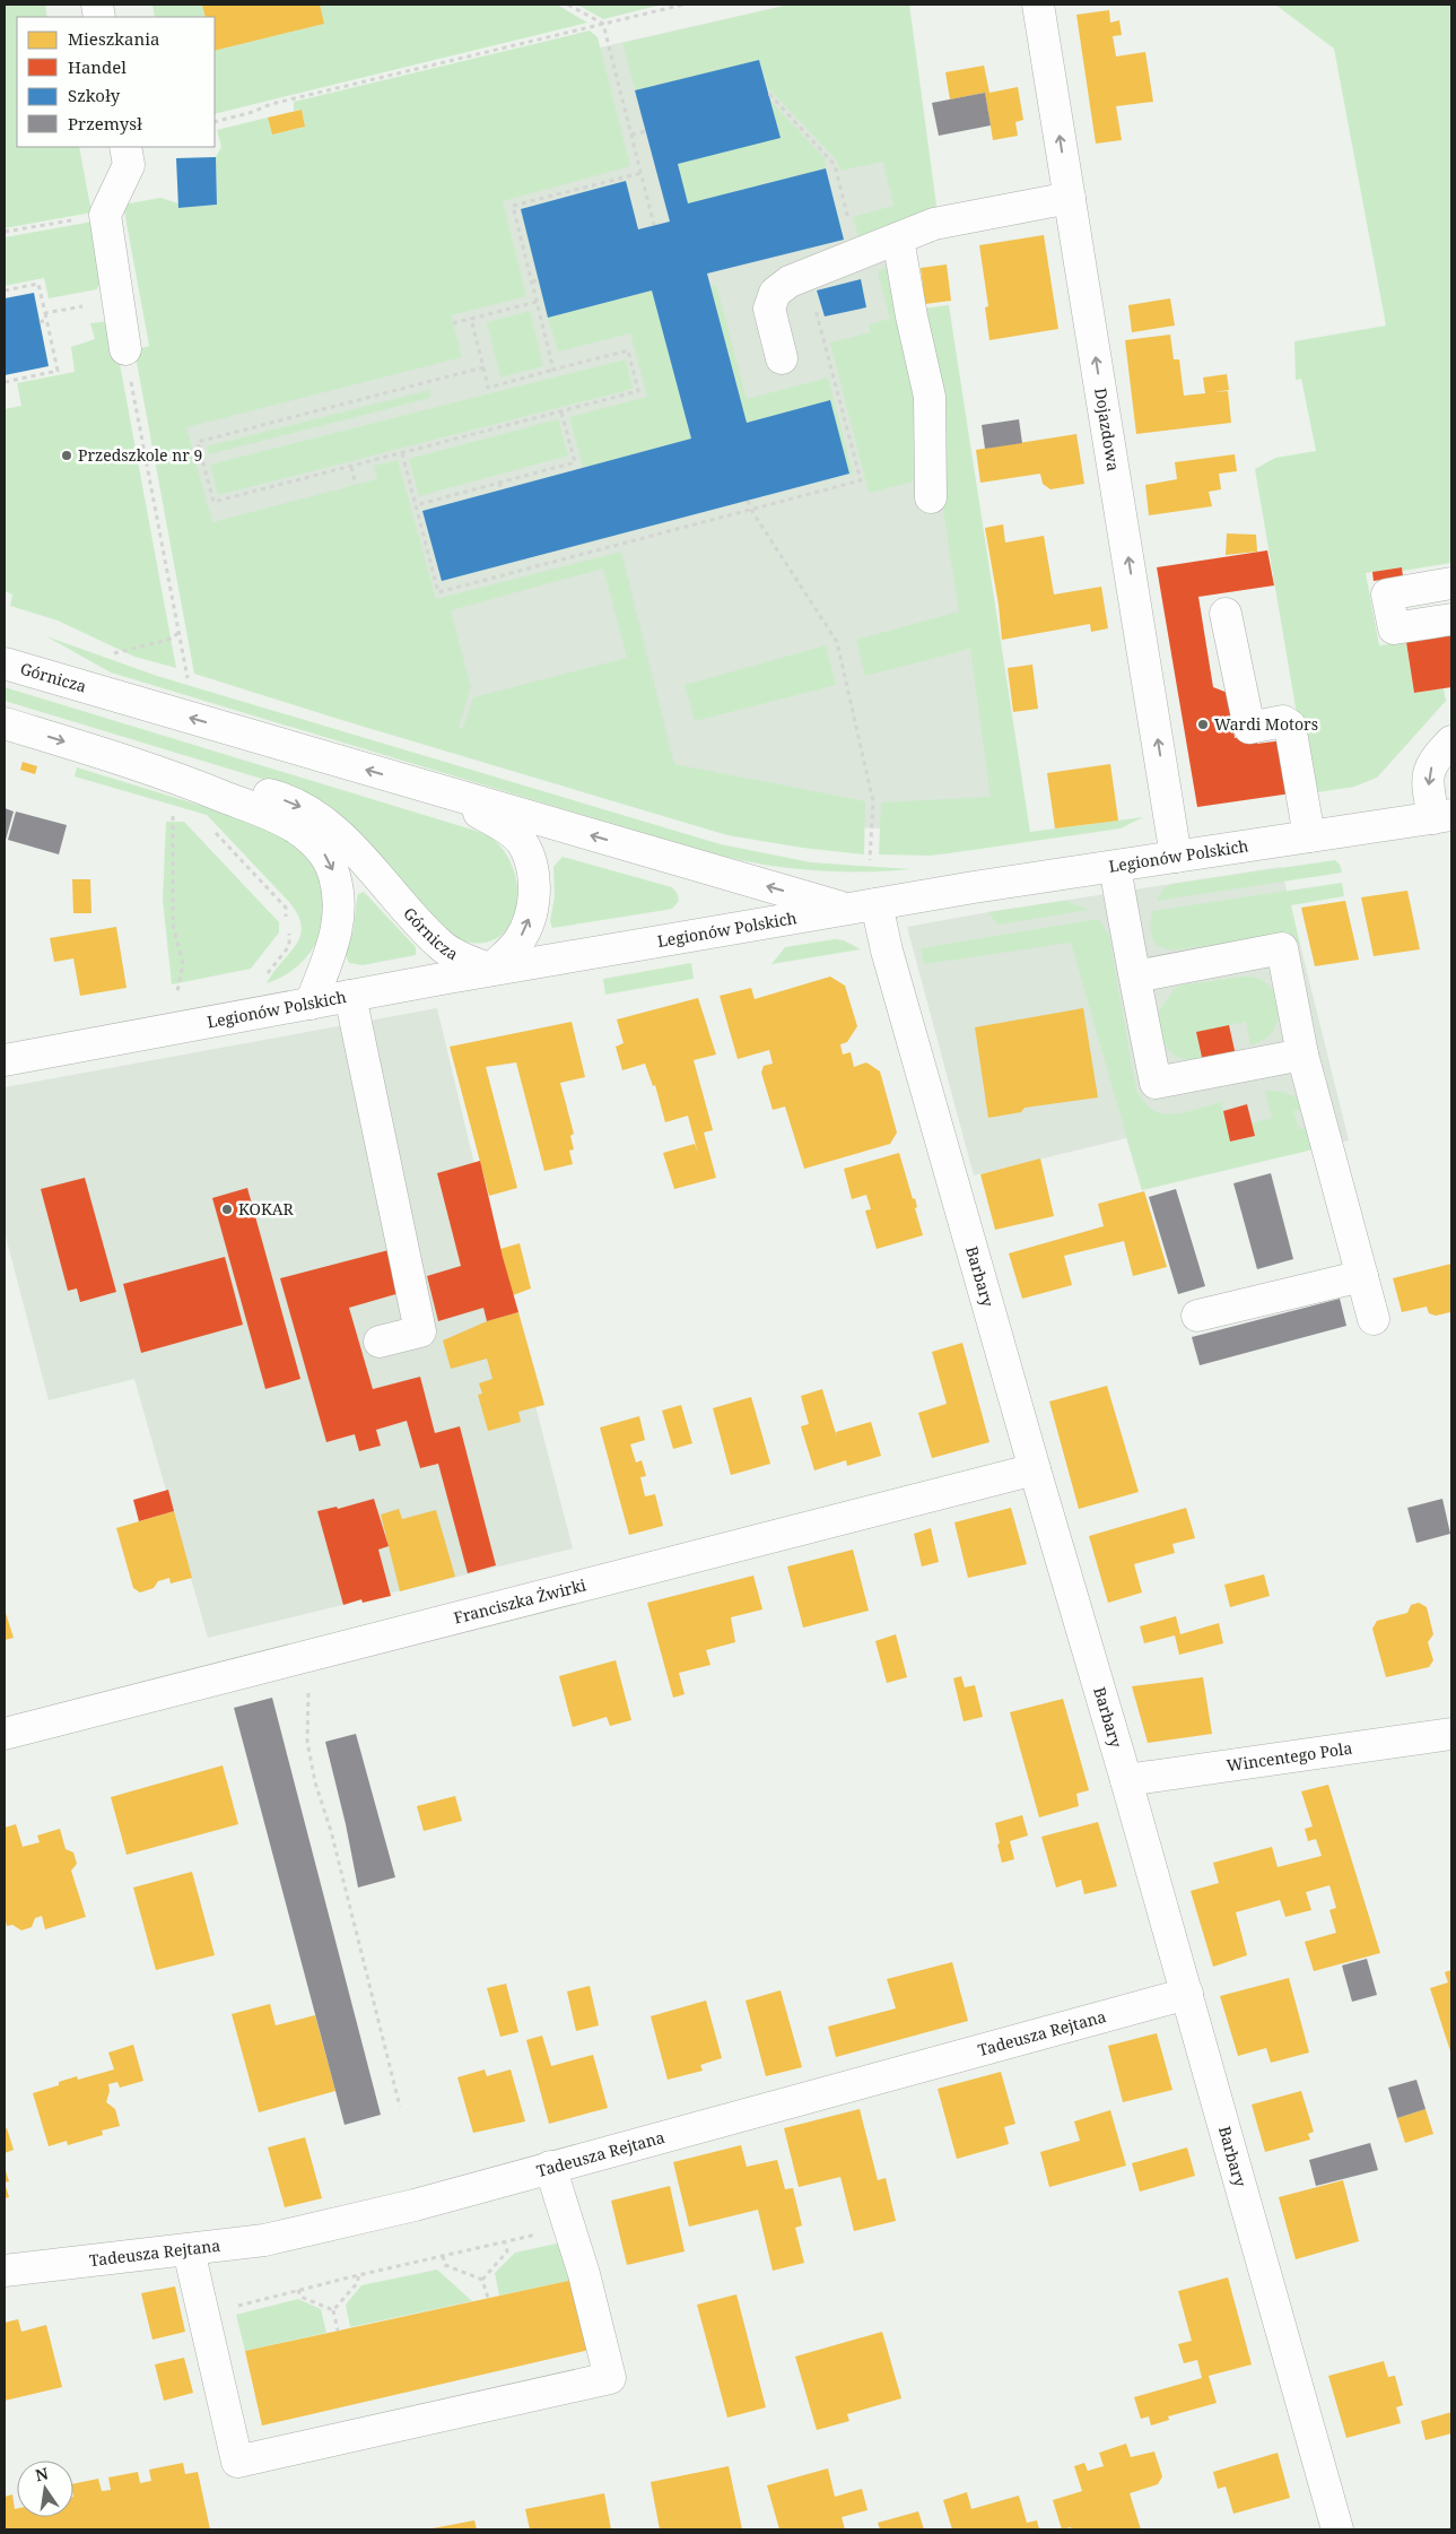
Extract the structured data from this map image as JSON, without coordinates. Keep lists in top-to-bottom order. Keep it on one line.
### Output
{"streets":{"street":["Dojazdowa","Górnicza","Legionów Polskich","Barbary","Franciszka Żwirki","Wincentego Pola","Tadeusza Rejtana"]},"crossings":[["Dojazdowa","Legionów Polskich"],["Górnicza","Legionów Polskich"],["Górnicza","Barbary"],["Legionów Polskich","Barbary"],["Barbary","Franciszka Żwirki"],["Barbary","Wincentego Pola"],["Barbary","Tadeusza Rejtana"]],"places":["Przedszkole nr 9","Wardi Motors","KOKAR"],"legend":["Mieszkania","Handel","Szkoły","Przemysł"],"north":"top"}
